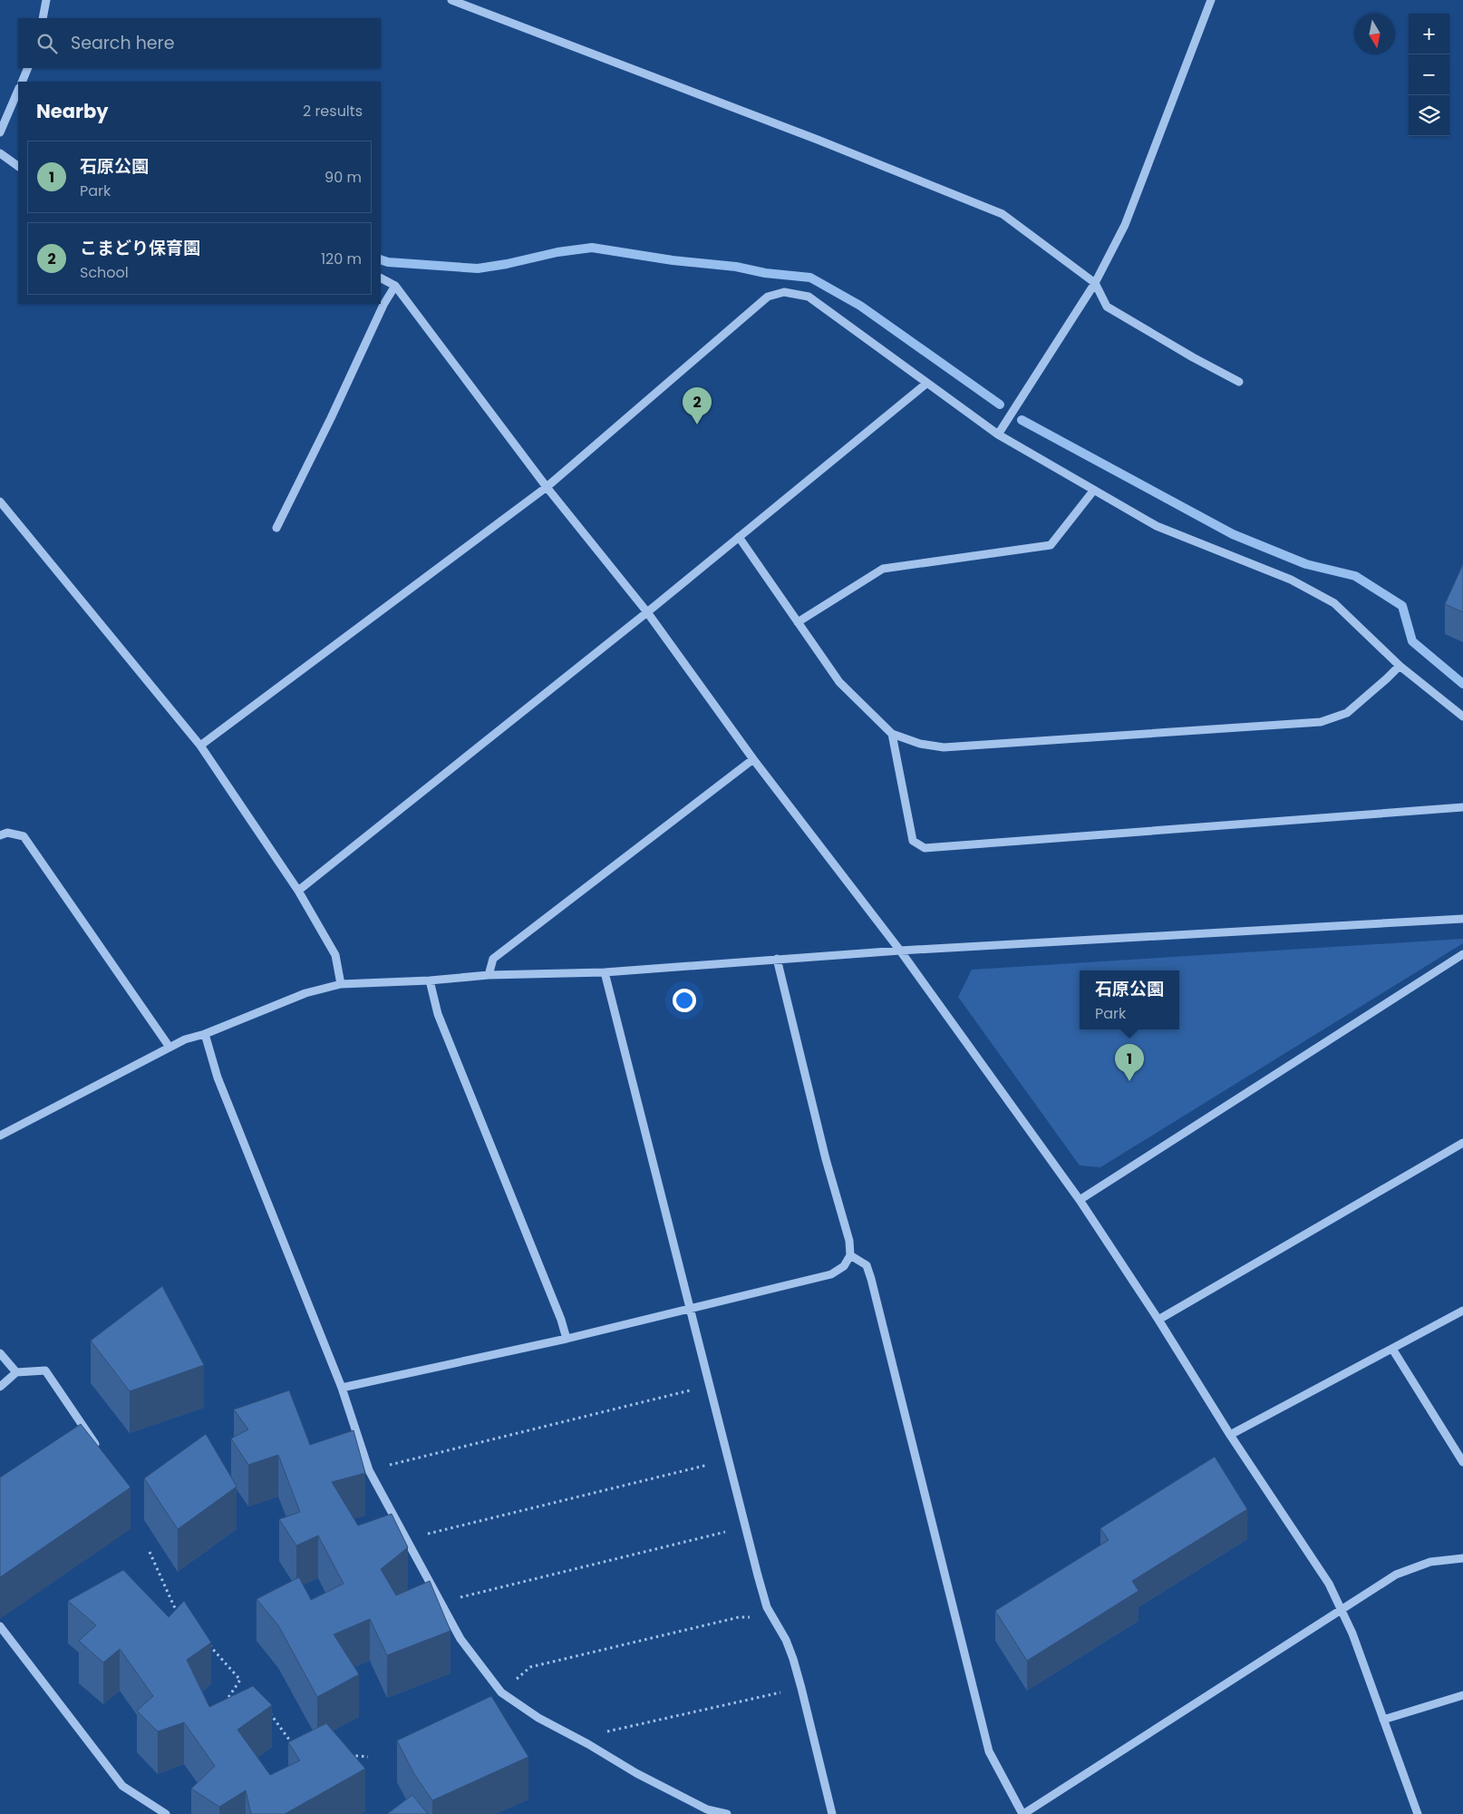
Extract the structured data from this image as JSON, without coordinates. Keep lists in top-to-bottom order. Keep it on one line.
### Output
{"north":"bottom","page":{"map_buttons":["+","−"],"search":"Search here","heading":["Nearby","2 results"],"list":[{"mark":"1","name":"石原公園","note":"Park","value":"90 m"},{"mark":"2","name":"こまどり保育園","note":"School","value":"120 m"}],"pins":["2","1"],"popup":["石原公園","Park"]}}
